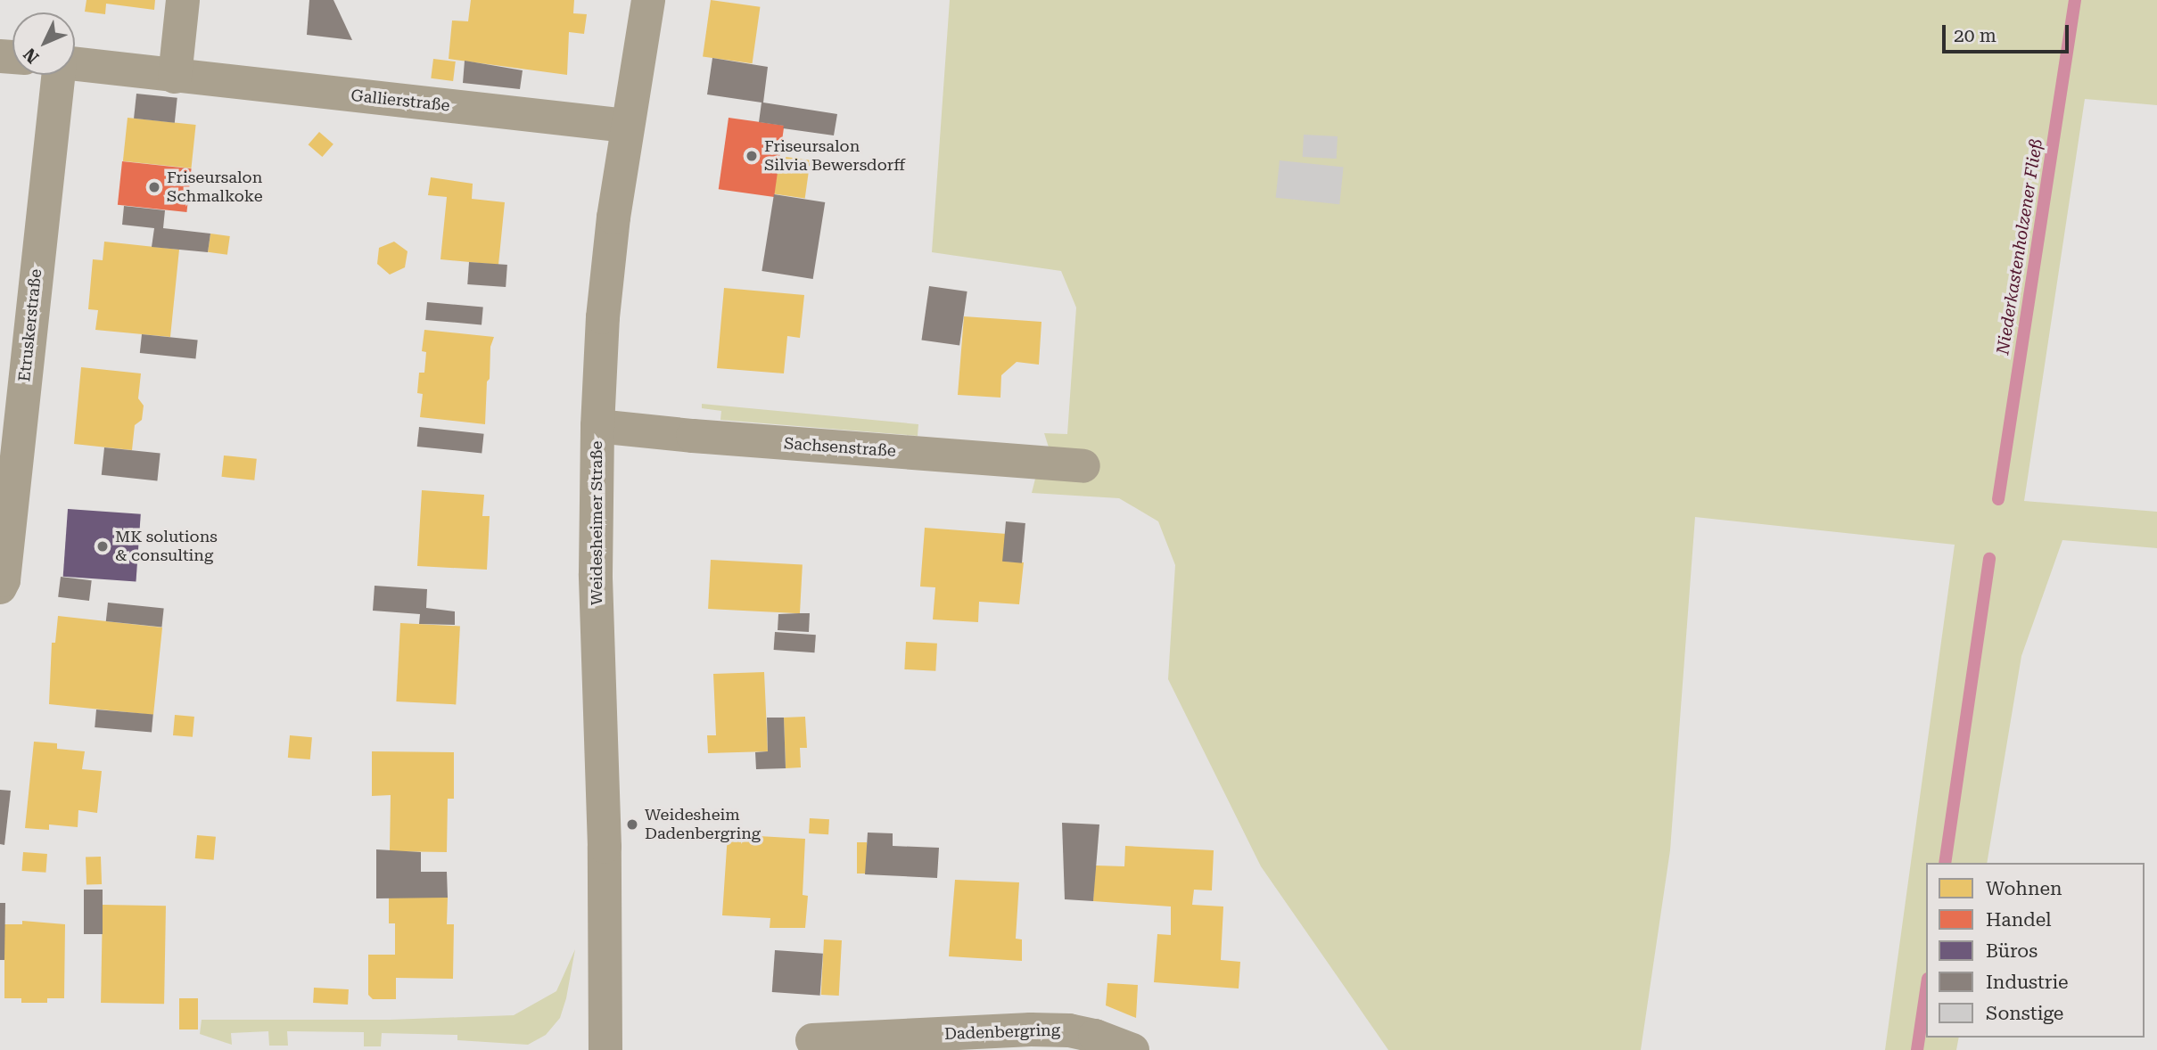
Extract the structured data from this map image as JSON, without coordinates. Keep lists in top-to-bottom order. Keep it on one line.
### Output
{"streets":{"street":["Gallierstraße","Etruskerstraße","Sachsenstraße","Weidesheimer Straße","Dadenbergring"]},"crossings":[["Gallierstraße","Weidesheimer Straße"],["Sachsenstraße","Weidesheimer Straße"]],"water":["Niederkastenholzener Fließ"],"places":["Friseursalon Silvia Bewersdorff","Friseursalon Schmalkoke","MK solutions & consulting","Weidesheim Dadenbergring"],"legend":["Wohnen","Handel","Büros","Industrie","Sonstige"],"scale_bar":"20 m","north":"bottom left"}
